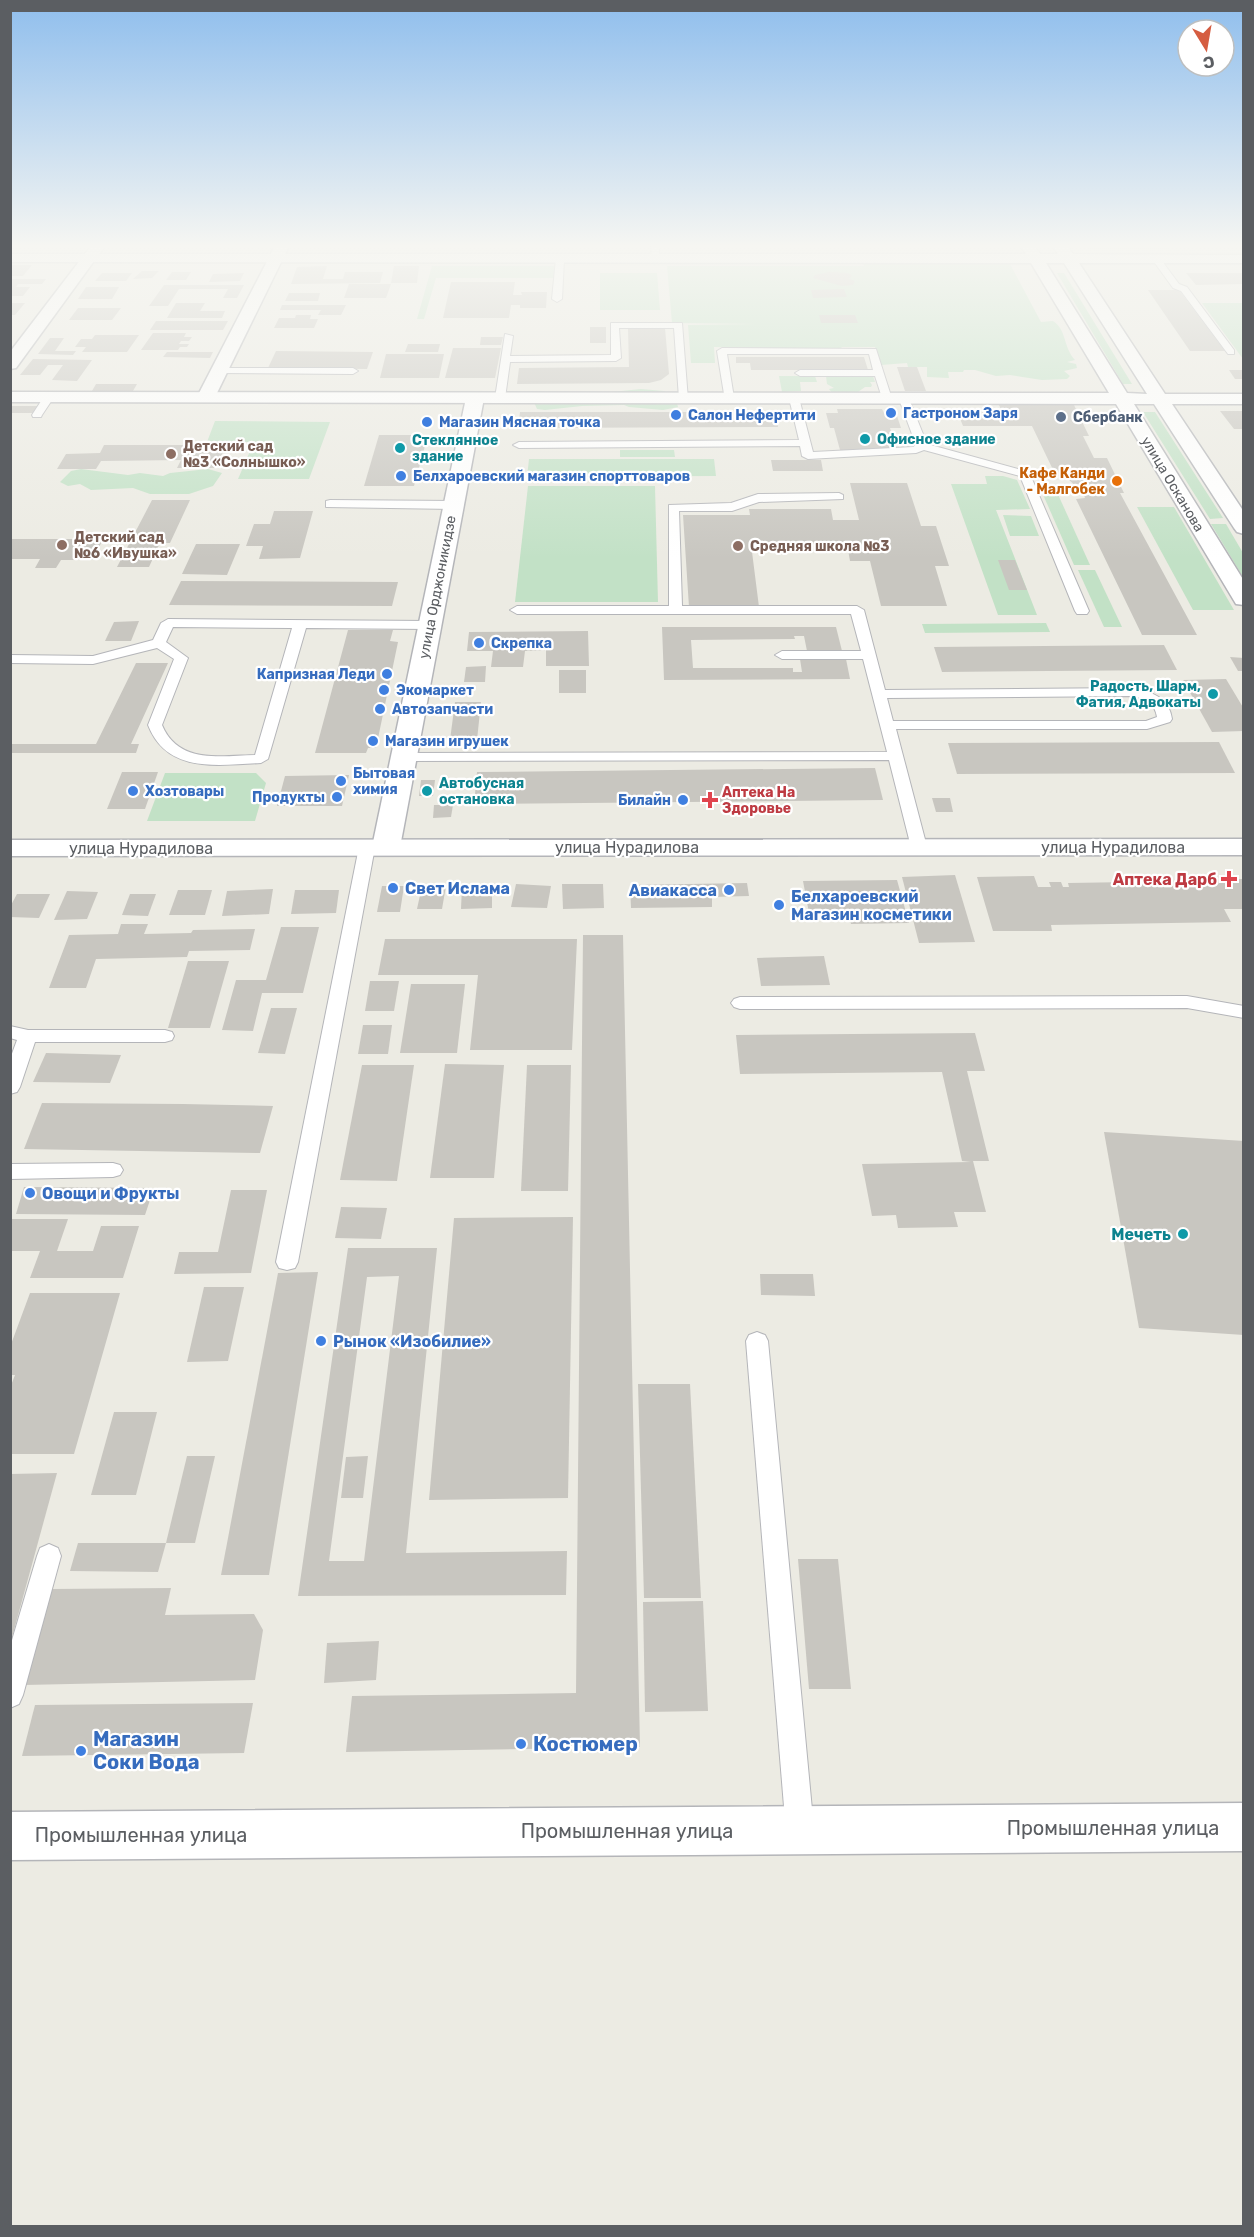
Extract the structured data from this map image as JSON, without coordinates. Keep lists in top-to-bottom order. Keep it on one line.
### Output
{"streets":{"street":["улица Осканова","улица Орджоникидзе","улица Нурадилова","Промышленная улица"]},"crossings":[["улица Орджоникидзе","улица Нурадилова"]],"places":{"other":["Гастроном Заря","Салон Нефертити","Сбербанк","Магазин Мясная точка","Офисное здание","Стеклянное здание","Детский сад №3 «Солнышко»","Белхароевский магазин спорттоваров","Кафе Канди - Малгобек","Детский сад №6 «Ивушка»","Средняя школа №3","Скрепка","Капризная Леди","Экомаркет","Радость, Шарм, Фатия, Адвокаты","Автозапчасти","Магазин игрушек","Бытовая химия","Хозтовары","Автобусная остановка","Продукты","Билайн","Свет Ислама","Авиакасса","Белхароевский Магазин косметики","Овощи и Фрукты","Мечеть","Рынок «Изобилие»","Костюмер","Магазин Соки Вода"],"health":["Аптека На Здоровье","Аптека Дарб"]},"north":"bottom"}
